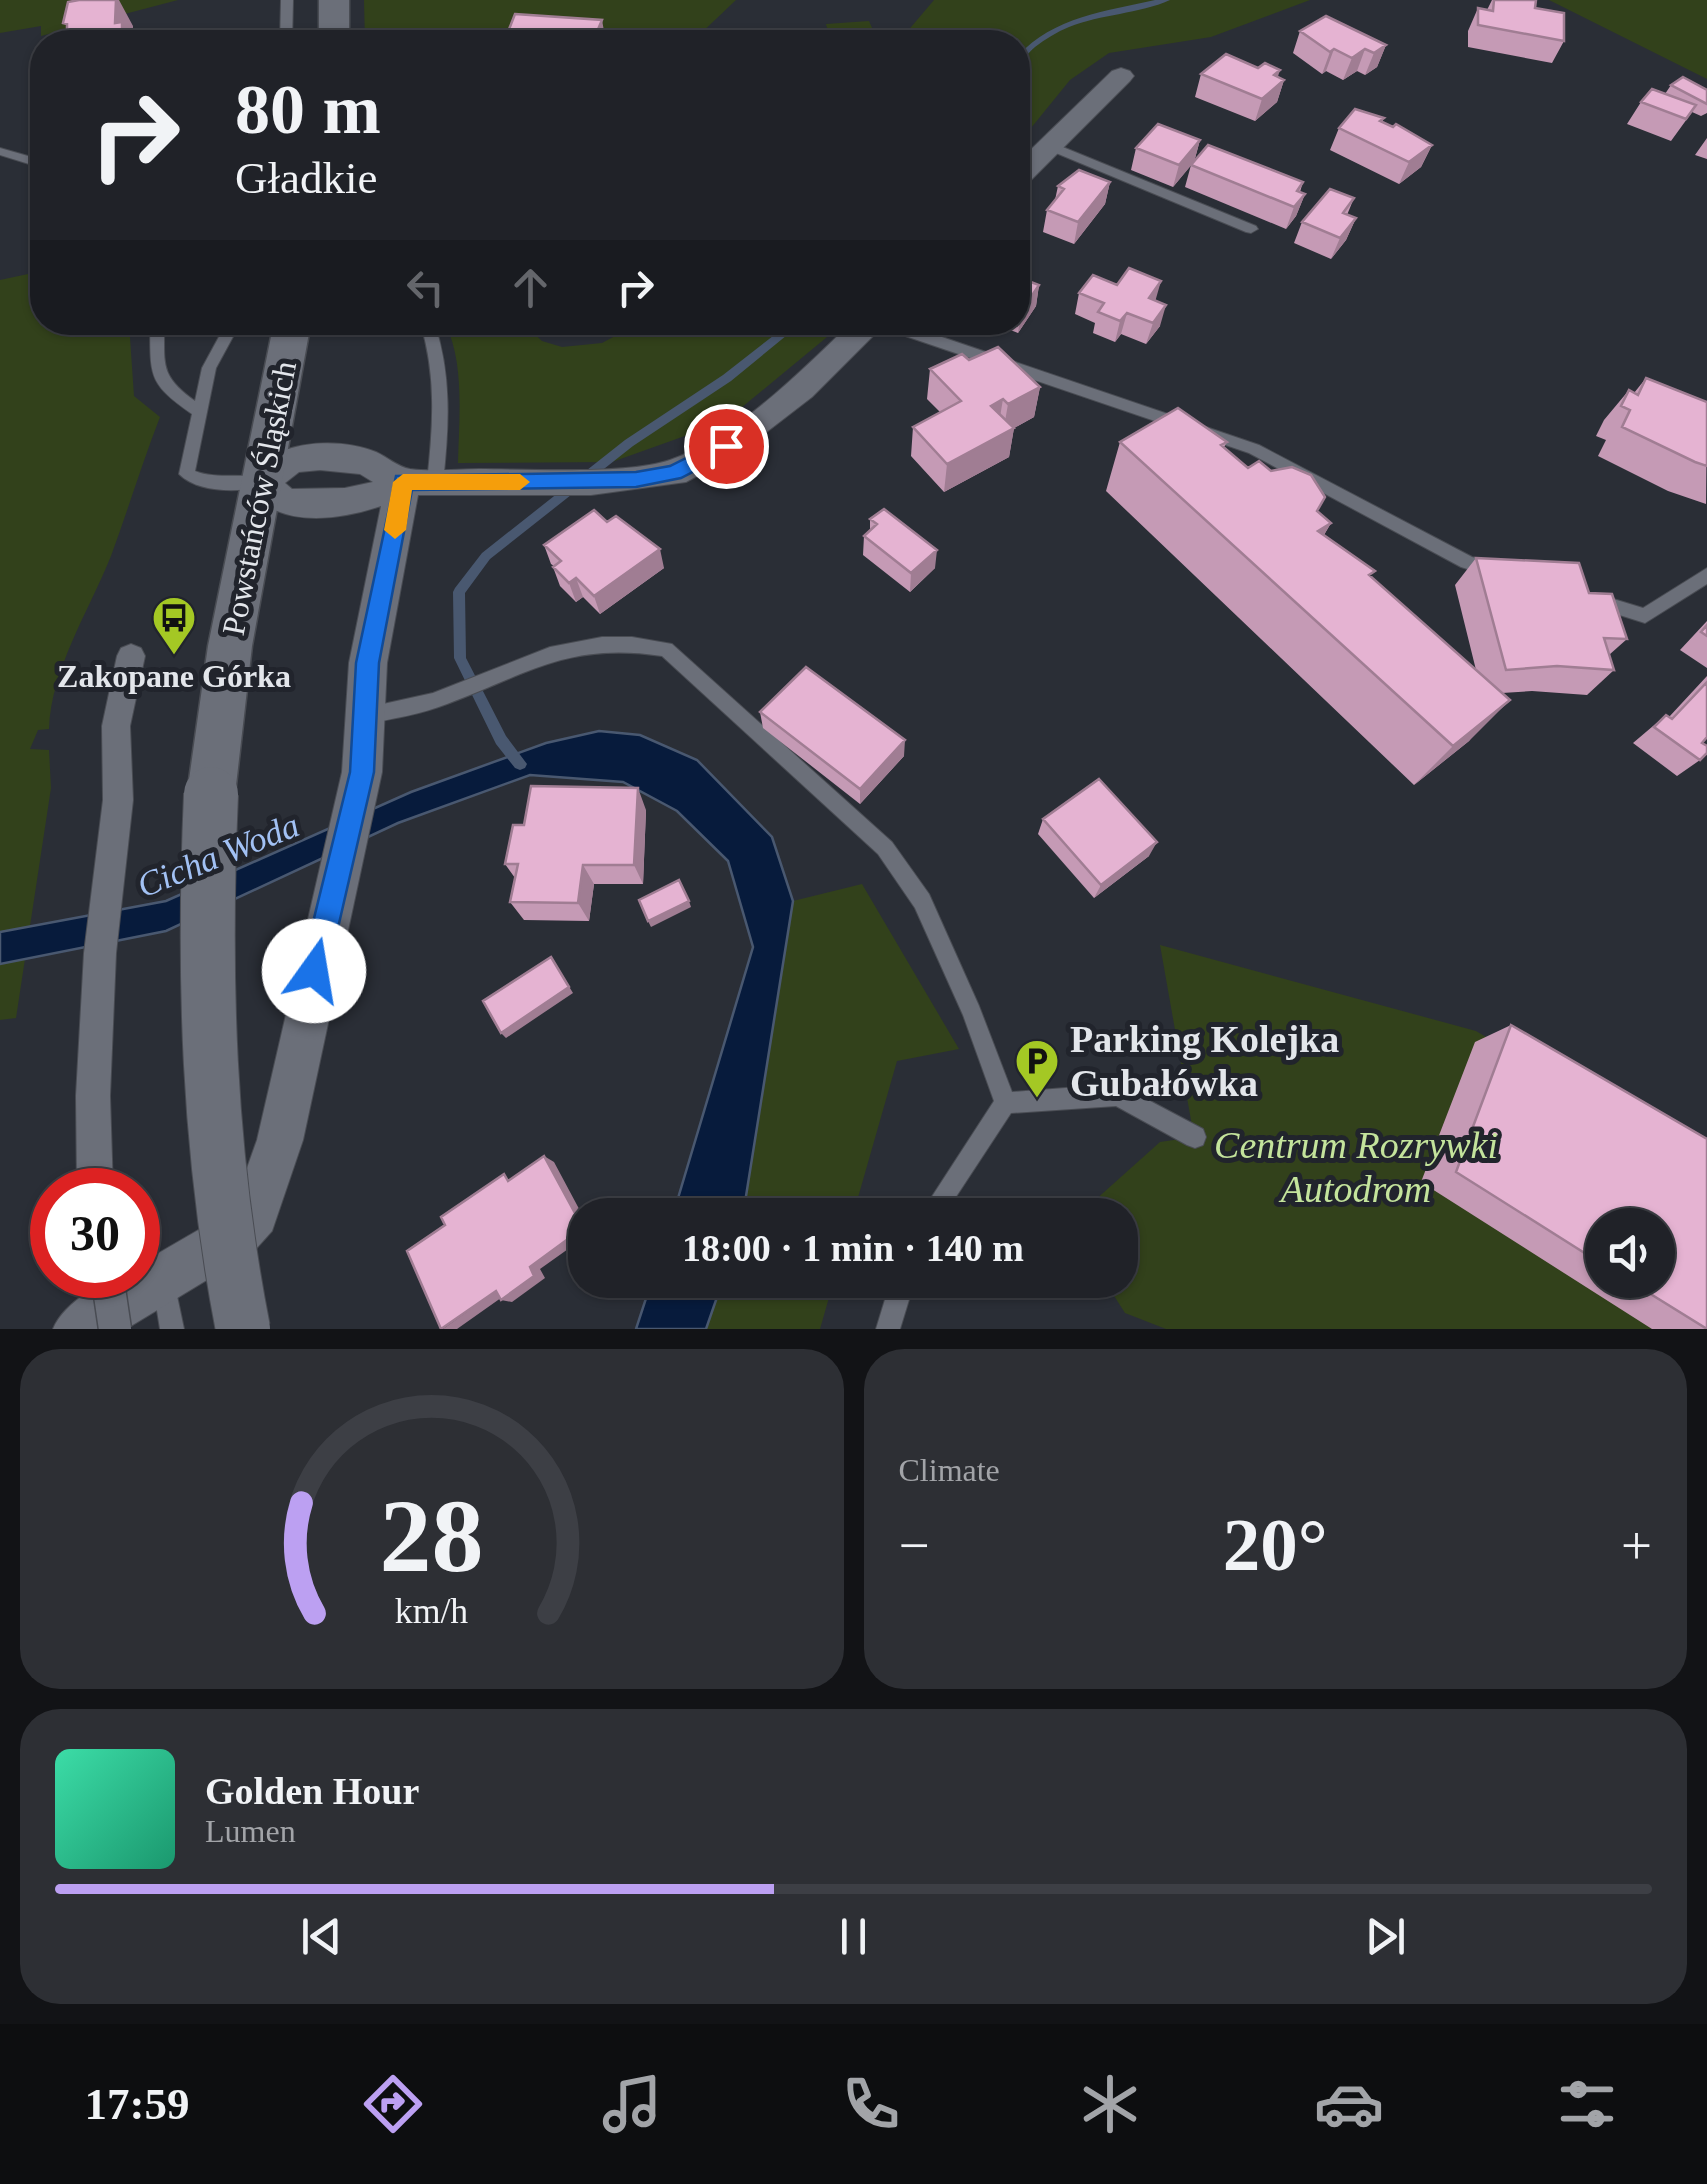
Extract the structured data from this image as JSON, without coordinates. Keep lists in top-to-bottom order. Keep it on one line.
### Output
{"streets":{"street":["Powstańców Śląskich"]},"water":["Cicha Woda"],"parks":["Centrum Rozrywki Autodrom"],"places":{"bus stop":["Zakopane Górka"],"parking":["Parking Kolejka Gubałówka"]},"page":{"turn":["80 m","Gładkie"],"limit":"30","trip":"18:00 · 1 min · 140 m","tile":"Climate","heat":["−","20°","+"],"song":["Golden Hour","Lumen"],"tabs":"17:59","gauge":["28","km/h"]}}
